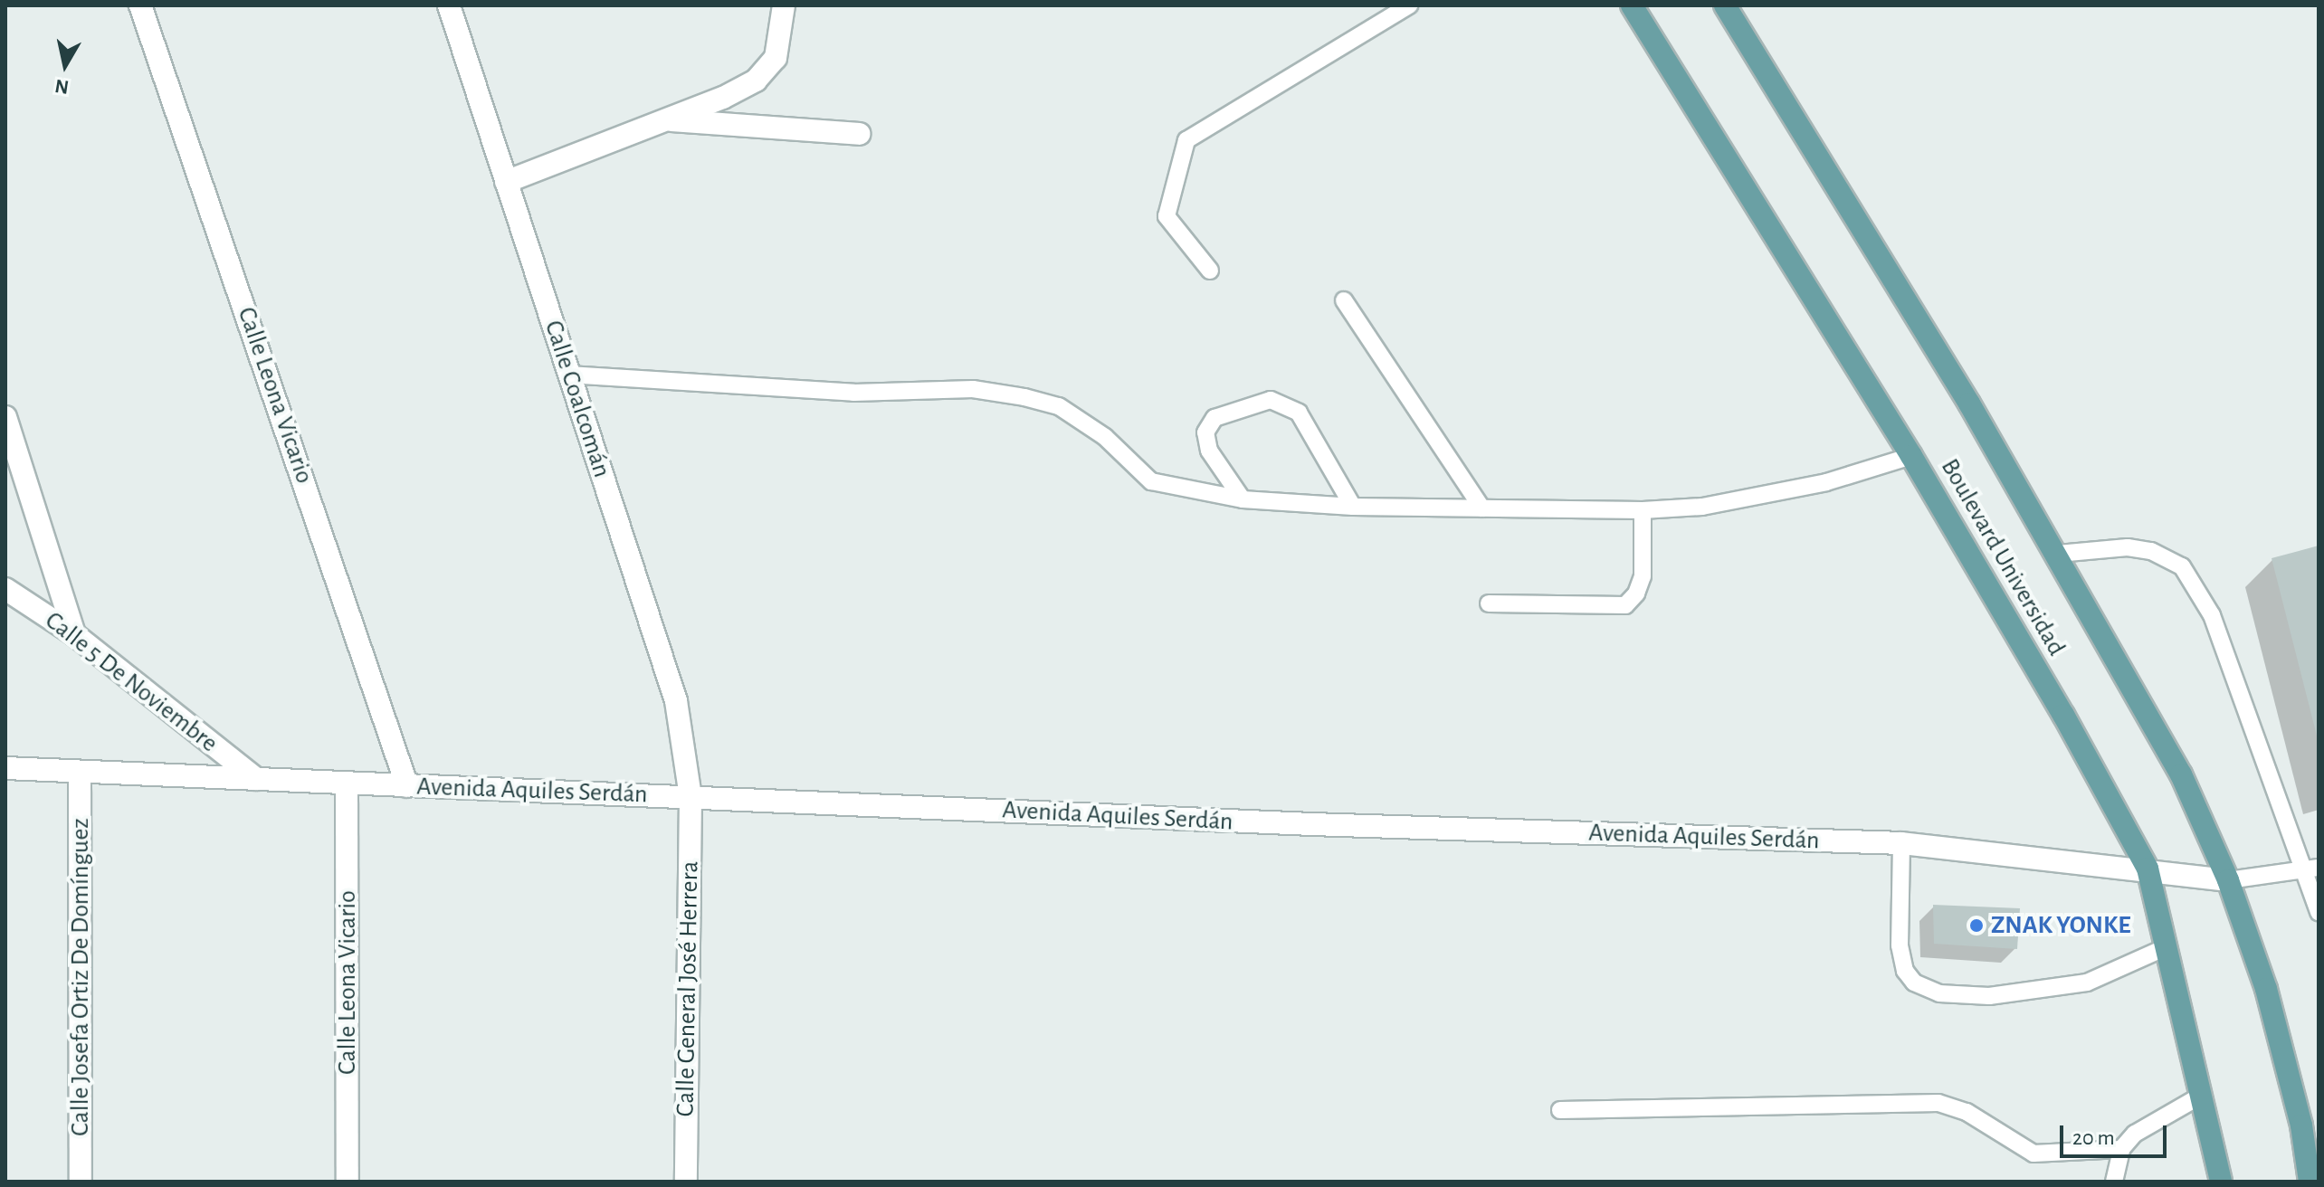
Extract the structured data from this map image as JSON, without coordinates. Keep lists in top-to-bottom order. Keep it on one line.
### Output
{"streets":{"main road":["Boulevard Universidad"],"street":["Calle Leona Vicario","Calle Coalcomán","Calle 5 De Noviembre","Avenida Aquiles Serdán","Calle Josefa Ortiz De Domínguez","Calle General José Herrera"]},"crossings":[["Calle Leona Vicario","Avenida Aquiles Serdán"],["Calle Coalcomán","Avenida Aquiles Serdán"],["Calle Coalcomán","Calle General José Herrera"],["Boulevard Universidad","Avenida Aquiles Serdán"],["Calle 5 De Noviembre","Avenida Aquiles Serdán"],["Avenida Aquiles Serdán","Calle Josefa Ortiz De Domínguez"],["Avenida Aquiles Serdán","Calle General José Herrera"]],"places":["ZNAK YONKE"],"scale_bar":"20 m","north":"bottom"}
